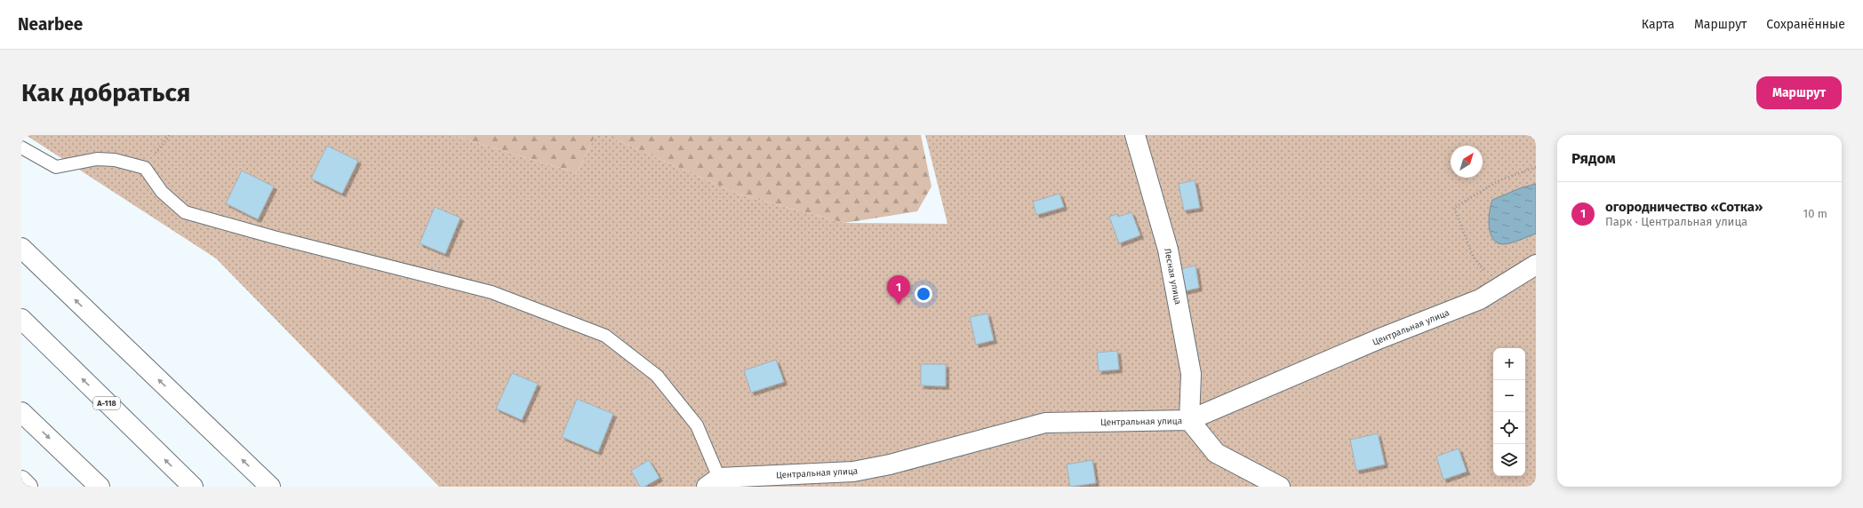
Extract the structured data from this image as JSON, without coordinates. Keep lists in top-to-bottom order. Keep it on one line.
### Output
{"streets":{"main road":["Лесная улица","Центральная улица","А-118"]},"crossings":[["Лесная улица","Центральная улица"]],"north":"top right","page":{"header":"Nearbee","nav":["Карта","Маршрут","Сохранённые"],"buttons":"Маршрут","title":"Как добраться","heading":"Рядом","list":[{"mark":"1","name":"огородничество «Сотка»","note":"Парк · Центральная улица","value":"10 m"}],"pins":"1","map_buttons":["+","−"]}}
